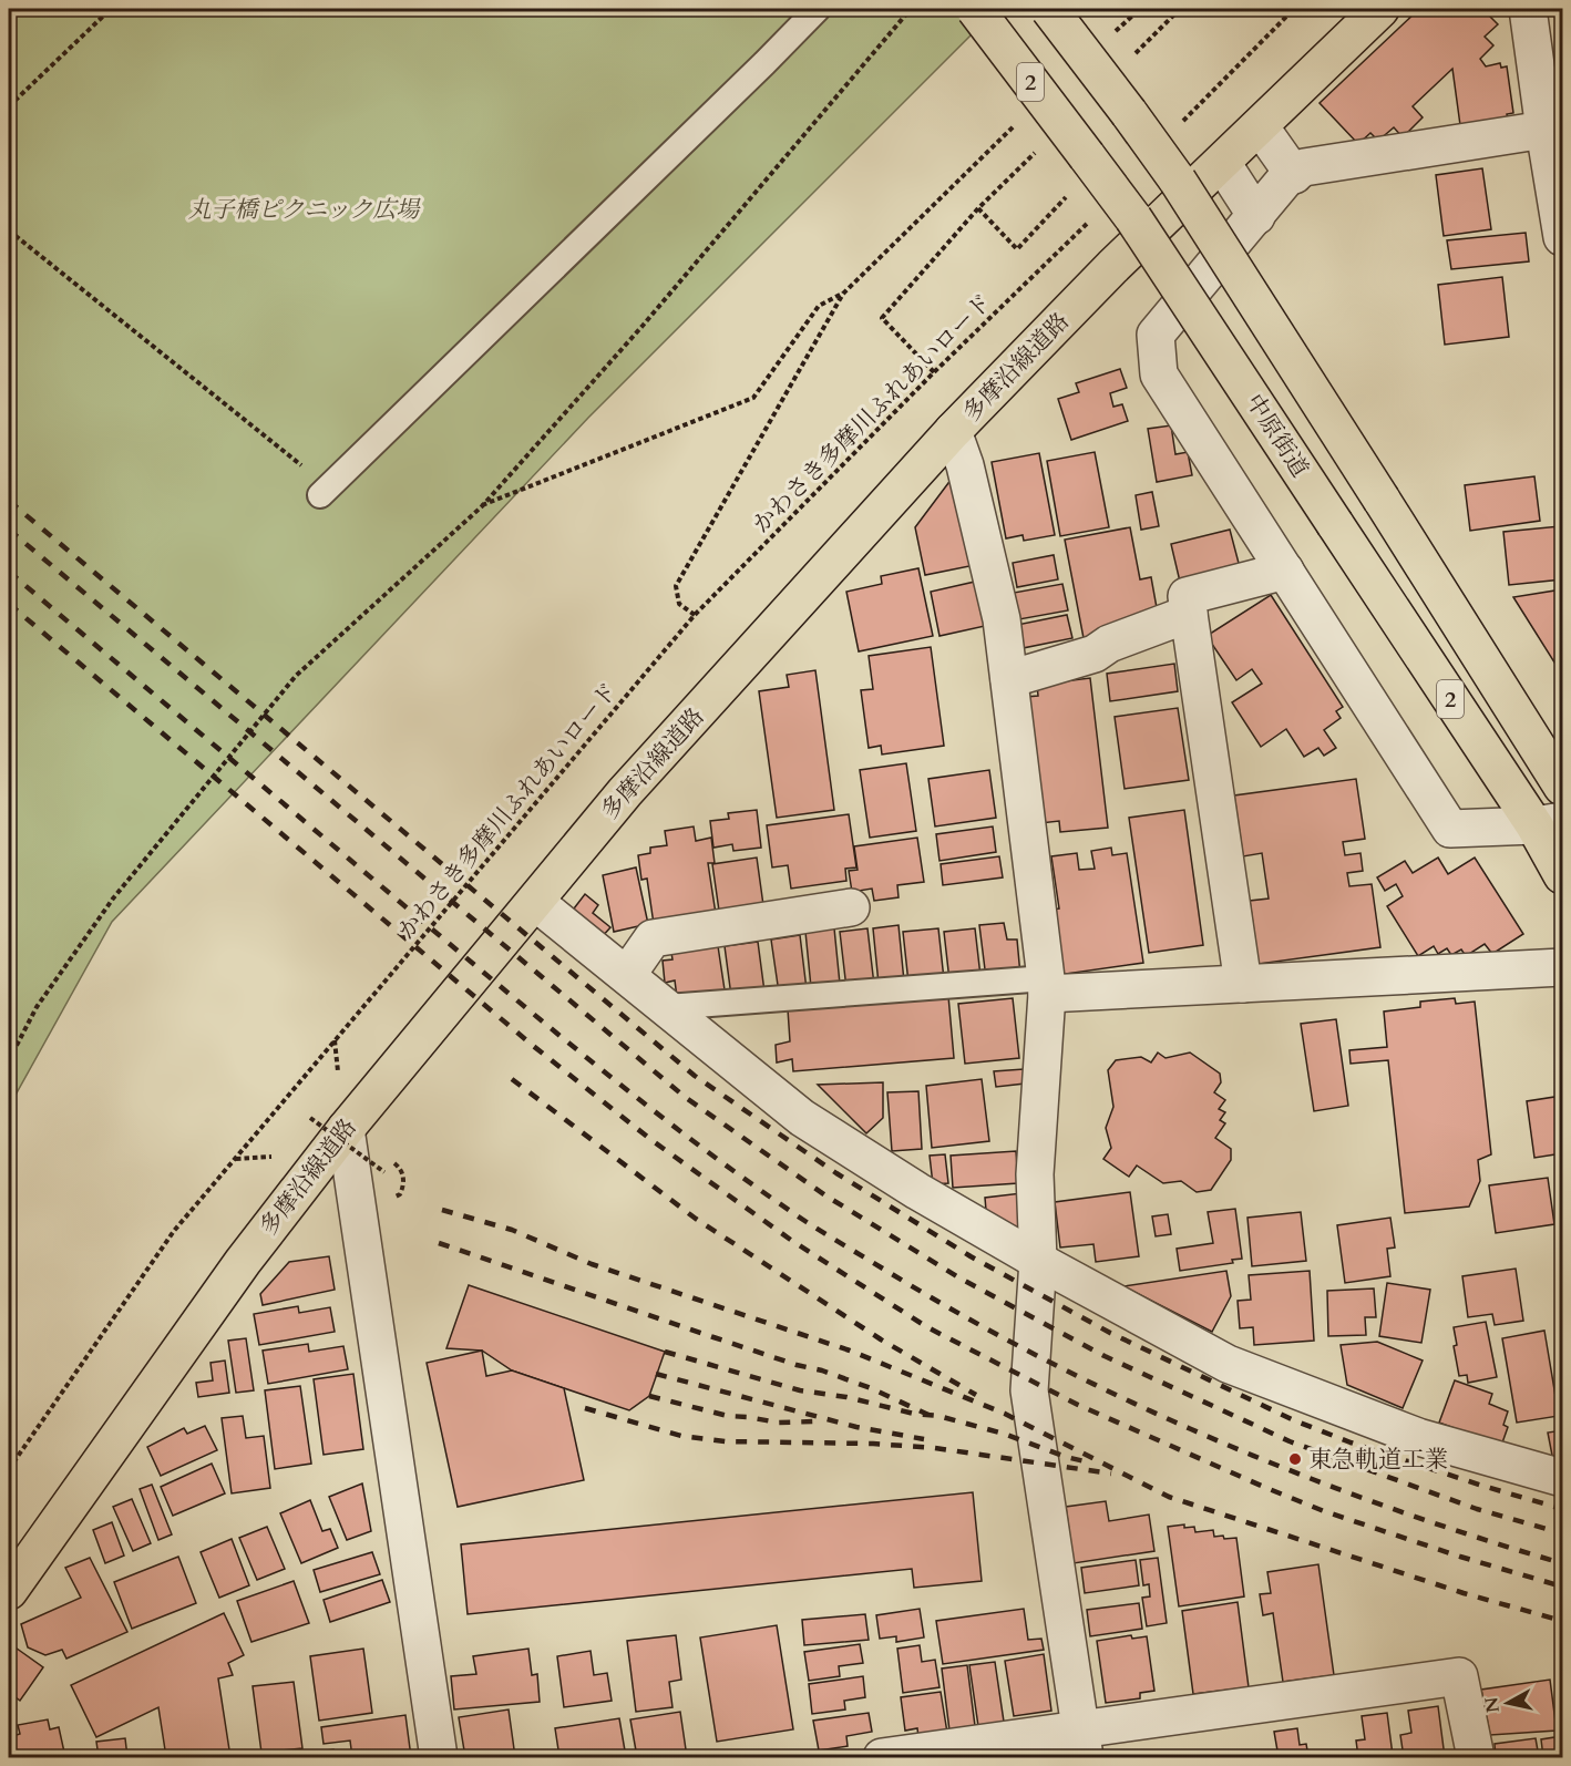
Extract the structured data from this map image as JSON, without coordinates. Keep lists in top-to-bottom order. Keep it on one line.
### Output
{"streets":{"main road":["2","多摩沿線道路","中原街道"],"path":["かわさき多摩川ふれあいロード"]},"parks":["丸子橋ピクニック広場"],"places":["東急軌道工業"],"north":"left"}
